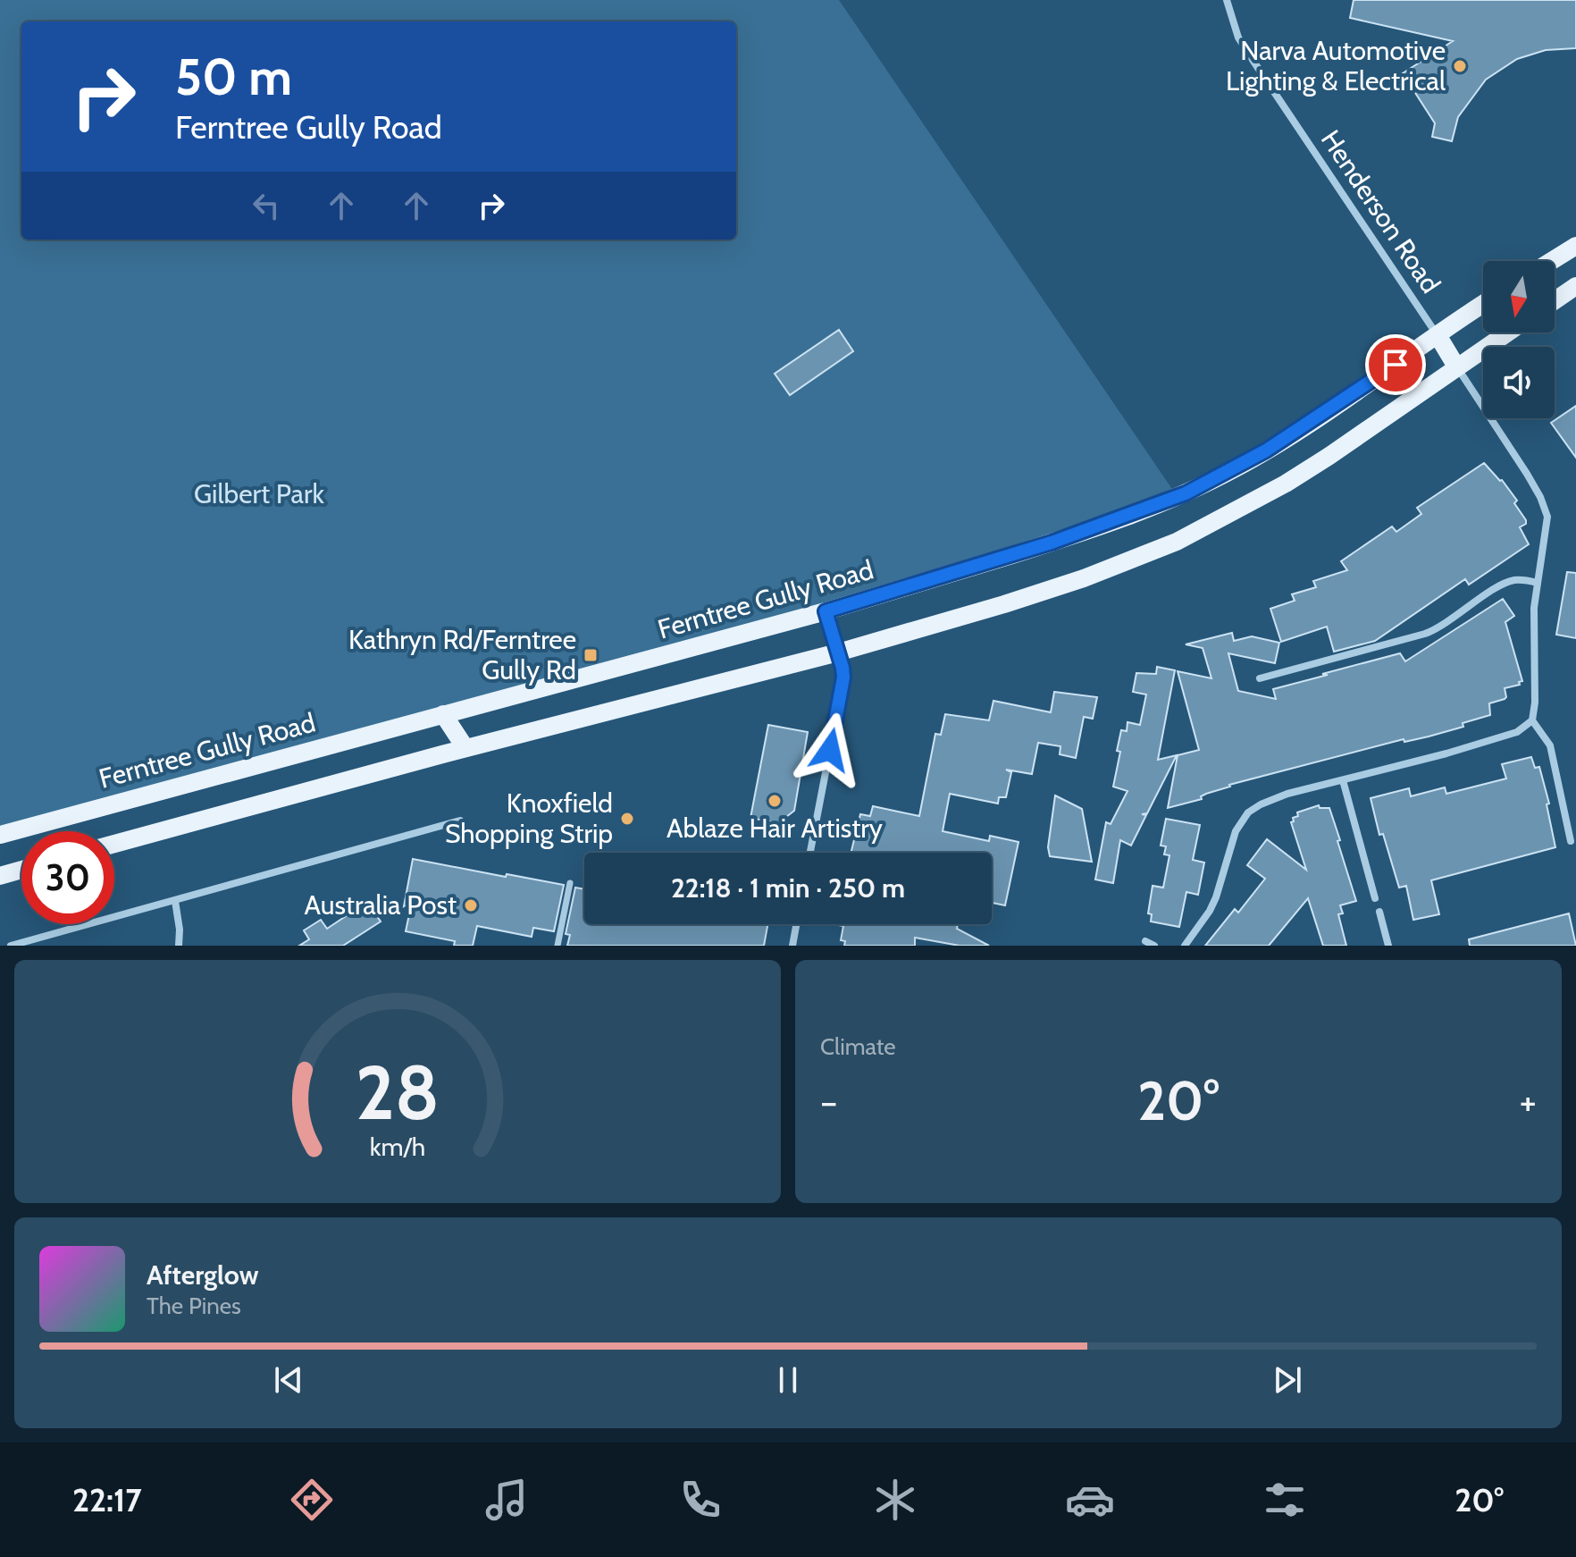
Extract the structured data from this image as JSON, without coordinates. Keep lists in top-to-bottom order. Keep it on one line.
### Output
{"streets":{"main road":["Ferntree Gully Road"],"street":["Henderson Road"]},"crossings":[["Henderson Road","Ferntree Gully Road"]],"parks":["Gilbert Park"],"places":{"other":["Narva Automotive Lighting & Electrical","Ablaze Hair Artistry","Knoxfield Shopping Strip","Australia Post"],"transit":["Kathryn Rd/Ferntree Gully Rd"]},"north":"bottom","page":{"turn":["50 m","Ferntree Gully Road"],"limit":"30","trip":"22:18 · 1 min · 250 m","tile":"Climate","heat":["−","20°","+"],"song":["Afterglow","The Pines"],"tabs":["22:17","20°"],"gauge":["28","km/h"]}}
